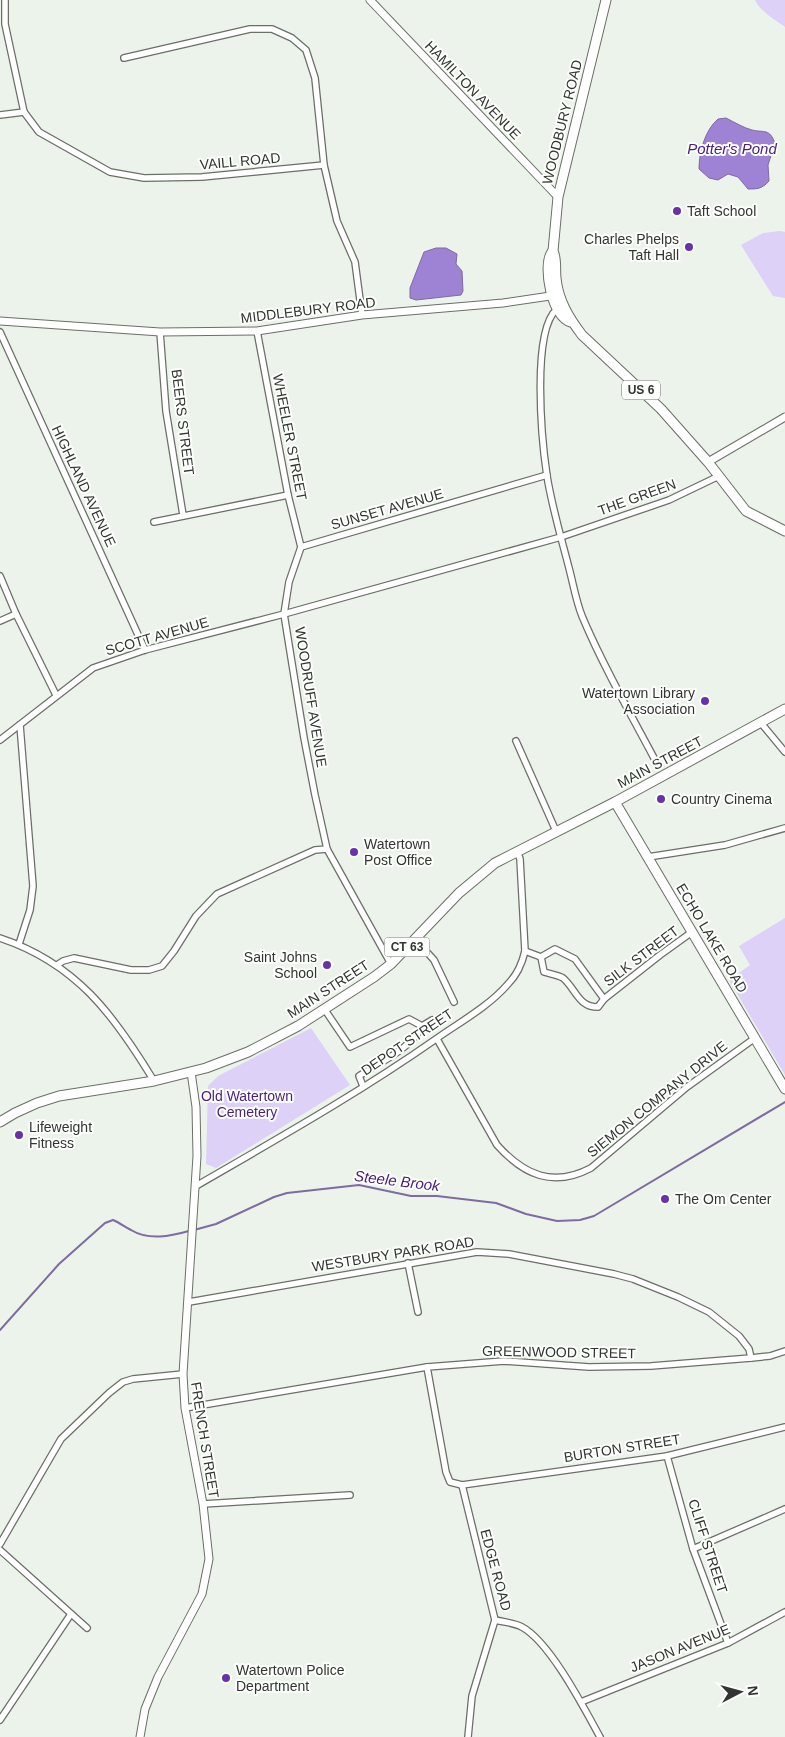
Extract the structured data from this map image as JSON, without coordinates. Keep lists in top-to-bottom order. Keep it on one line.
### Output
{"streets":{"main road":["WOODBURY ROAD","US 6","MAIN STREET","ECHO LAKE ROAD","CT 63"],"street":["HAMILTON AVENUE","VAILL ROAD","MIDDLEBURY ROAD","BEERS STREET","WHEELER STREET","HIGHLAND AVENUE","THE GREEN","SUNSET AVENUE","SCOTT AVENUE","WOODRUFF AVENUE","SILK STREET","DEPOT STREET","SIEMON COMPANY DRIVE","WESTBURY PARK ROAD","GREENWOOD STREET","FRENCH STREET","BURTON STREET","CLIFF STREET","EDGE ROAD","JASON AVENUE"]},"crossings":[["HAMILTON AVENUE","WOODBURY ROAD"],["WOODBURY ROAD","MIDDLEBURY ROAD"],["WOODBURY ROAD","US 6"],["MIDDLEBURY ROAD","BEERS STREET"],["MIDDLEBURY ROAD","WHEELER STREET"],["US 6","THE GREEN"],["WHEELER STREET","SUNSET AVENUE"],["HIGHLAND AVENUE","SCOTT AVENUE"],["THE GREEN","WOODRUFF AVENUE"],["SCOTT AVENUE","WOODRUFF AVENUE"],["WOODRUFF AVENUE","MAIN STREET"],["MAIN STREET","ECHO LAKE ROAD"],["MAIN STREET","DEPOT STREET"],["MAIN STREET","FRENCH STREET"],["ECHO LAKE ROAD","SILK STREET"],["ECHO LAKE ROAD","SIEMON COMPANY DRIVE"],["DEPOT STREET","SIEMON COMPANY DRIVE"],["DEPOT STREET","FRENCH STREET"],["WESTBURY PARK ROAD","GREENWOOD STREET"],["WESTBURY PARK ROAD","FRENCH STREET"],["GREENWOOD STREET","FRENCH STREET"],["BURTON STREET","CLIFF STREET"],["BURTON STREET","EDGE ROAD"],["CLIFF STREET","JASON AVENUE"],["EDGE ROAD","JASON AVENUE"]],"water":["Potter's Pond","Steele Brook"],"parks":["Old Watertown Cemetery"],"places":["Taft School","Charles Phelps Taft Hall","Watertown Library Association","Country Cinema","Watertown Post Office","Saint Johns School","Lifeweight Fitness","The Om Center","Watertown Police Department"],"north":"right"}
